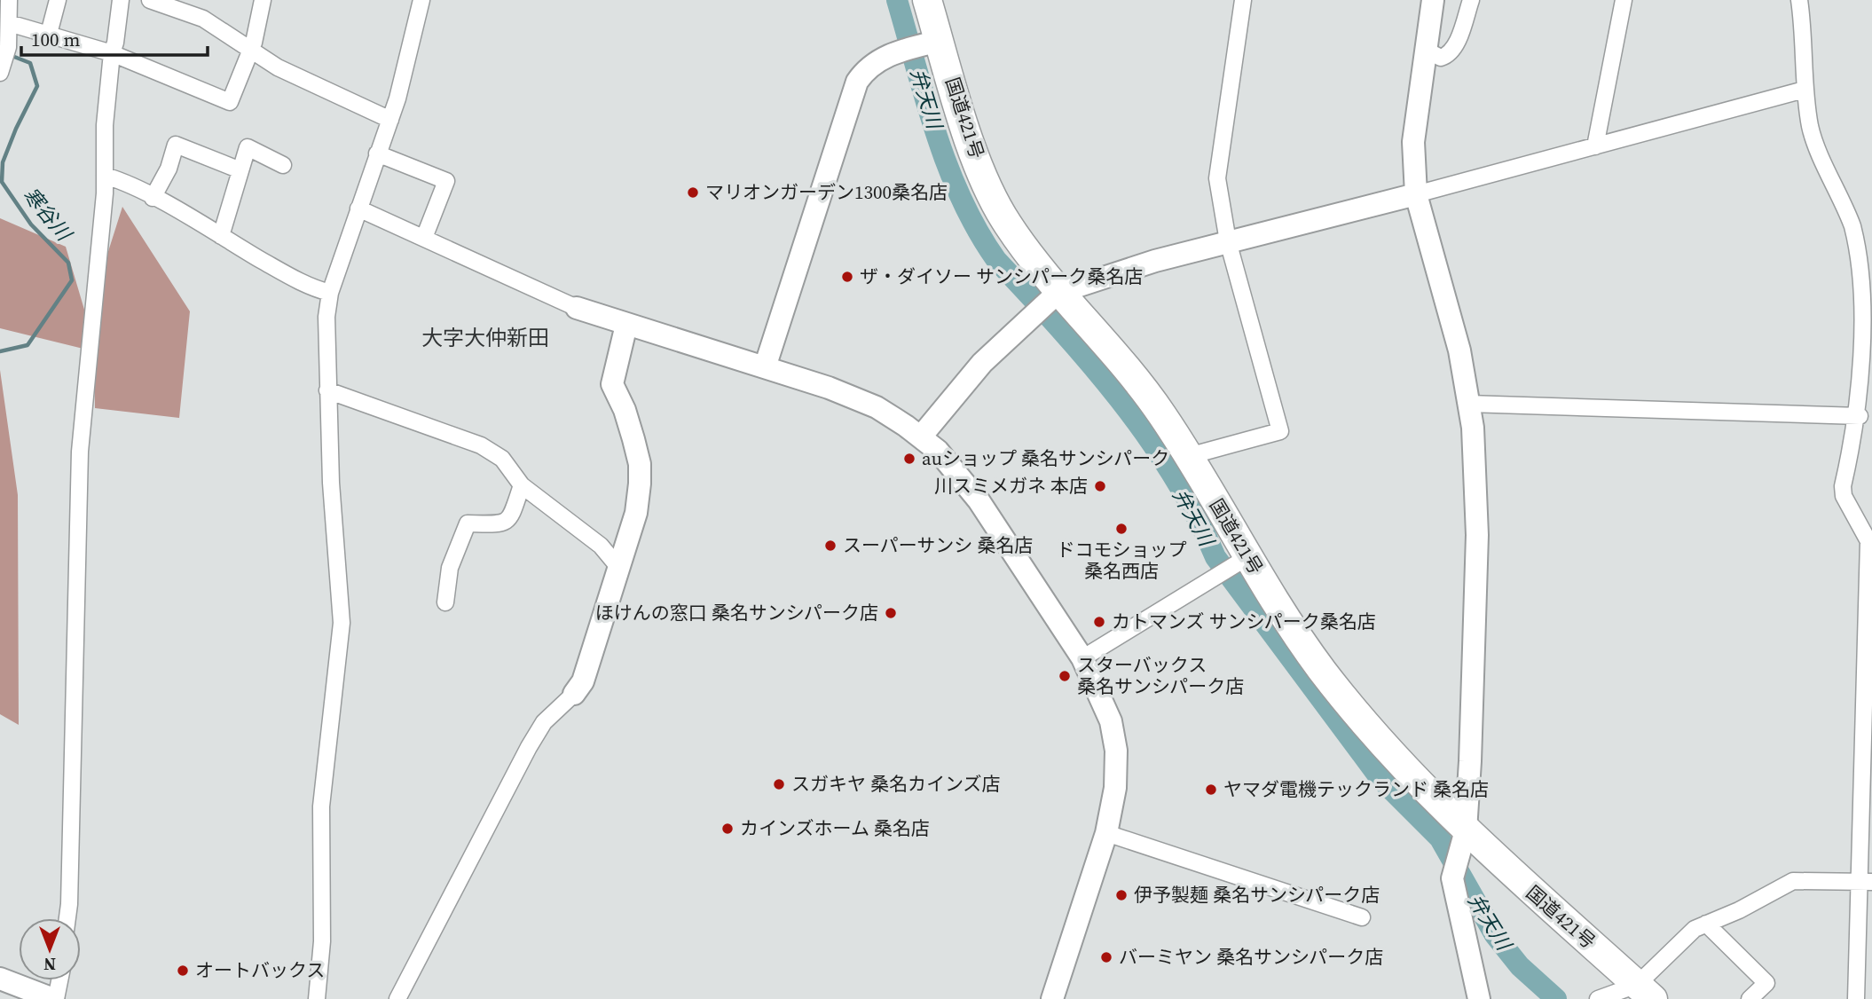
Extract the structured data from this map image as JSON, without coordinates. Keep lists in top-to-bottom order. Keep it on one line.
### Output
{"streets":{"highway":["国道421号"]},"districts":["大字大仲新田"],"water":["弁天川","寒谷川"],"places":["マリオンガーデン1300桑名店","ザ・ダイソー サンシパーク桑名店","auショップ 桑名サンシパーク","川スミメガネ 本店","ドコモショップ 桑名西店","スーパーサンシ 桑名店","ほけんの窓口 桑名サンシパーク店","カトマンズ サンシパーク桑名店","スターバックス 桑名サンシパーク店","スガキヤ 桑名カインズ店","ヤマダ電機テックランド 桑名店","カインズホーム 桑名店","伊予製麺 桑名サンシパーク店","バーミヤン 桑名サンシパーク店","オートバックス"],"scale_bar":"100 m","north":"bottom"}
